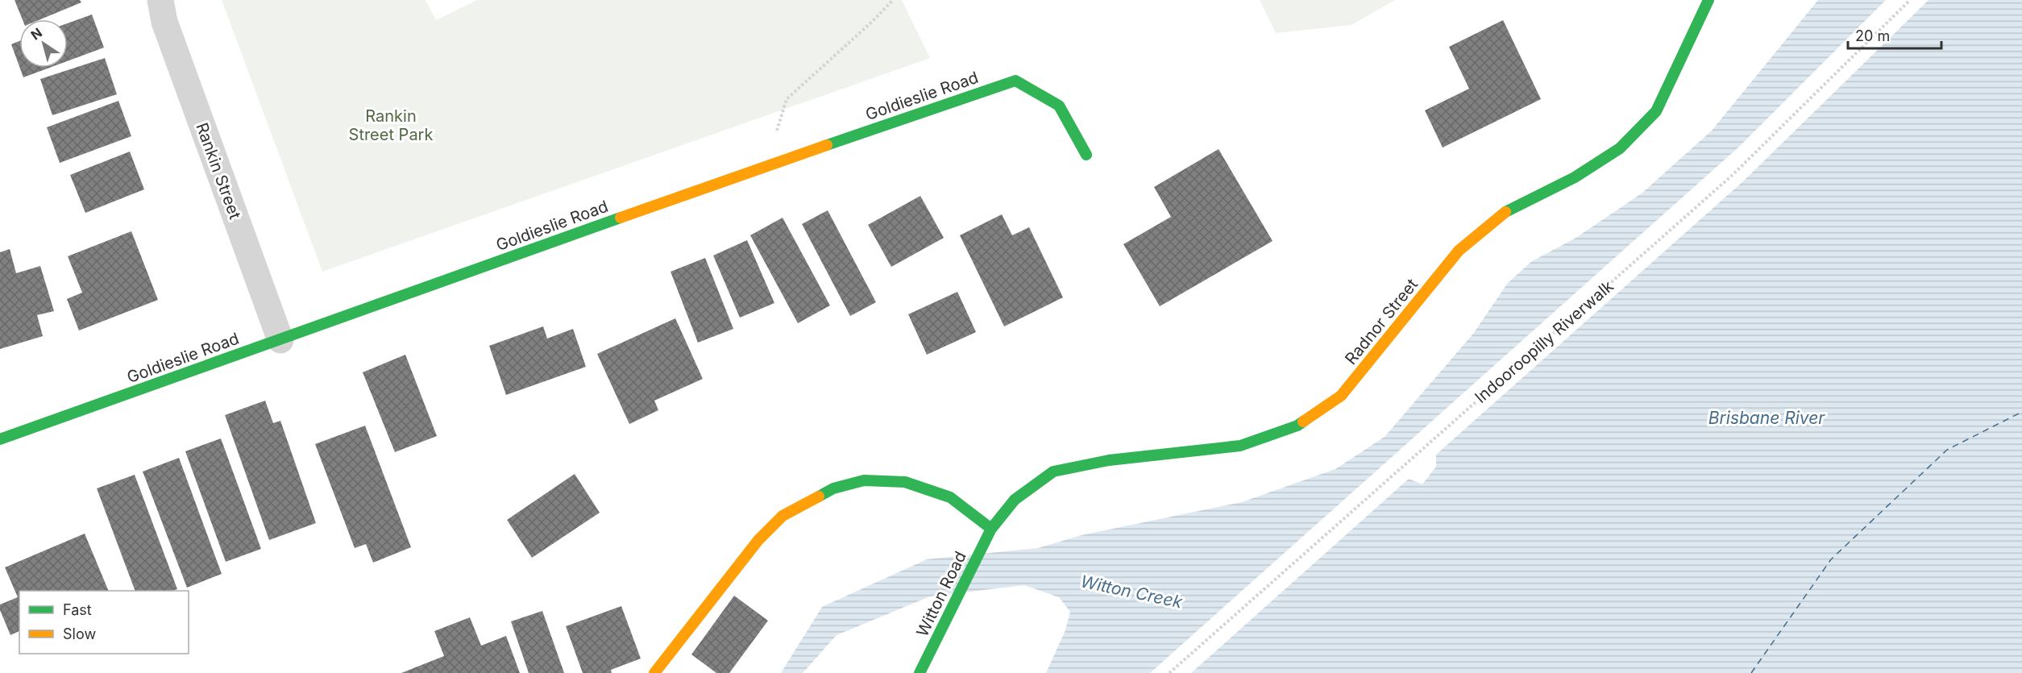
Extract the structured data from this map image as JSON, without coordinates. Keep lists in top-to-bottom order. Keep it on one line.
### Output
{"streets":{"street":["Goldieslie Road","Rankin Street","Radnor Street","Witton Road"],"path":["Indooroopilly Riverwalk"]},"crossings":[["Goldieslie Road","Rankin Street"],["Radnor Street","Witton Road"]],"water":["Brisbane River","Witton Creek"],"parks":["Rankin Street Park"],"legend":["Fast","Slow"],"scale_bar":"20 m","north":"top left"}
